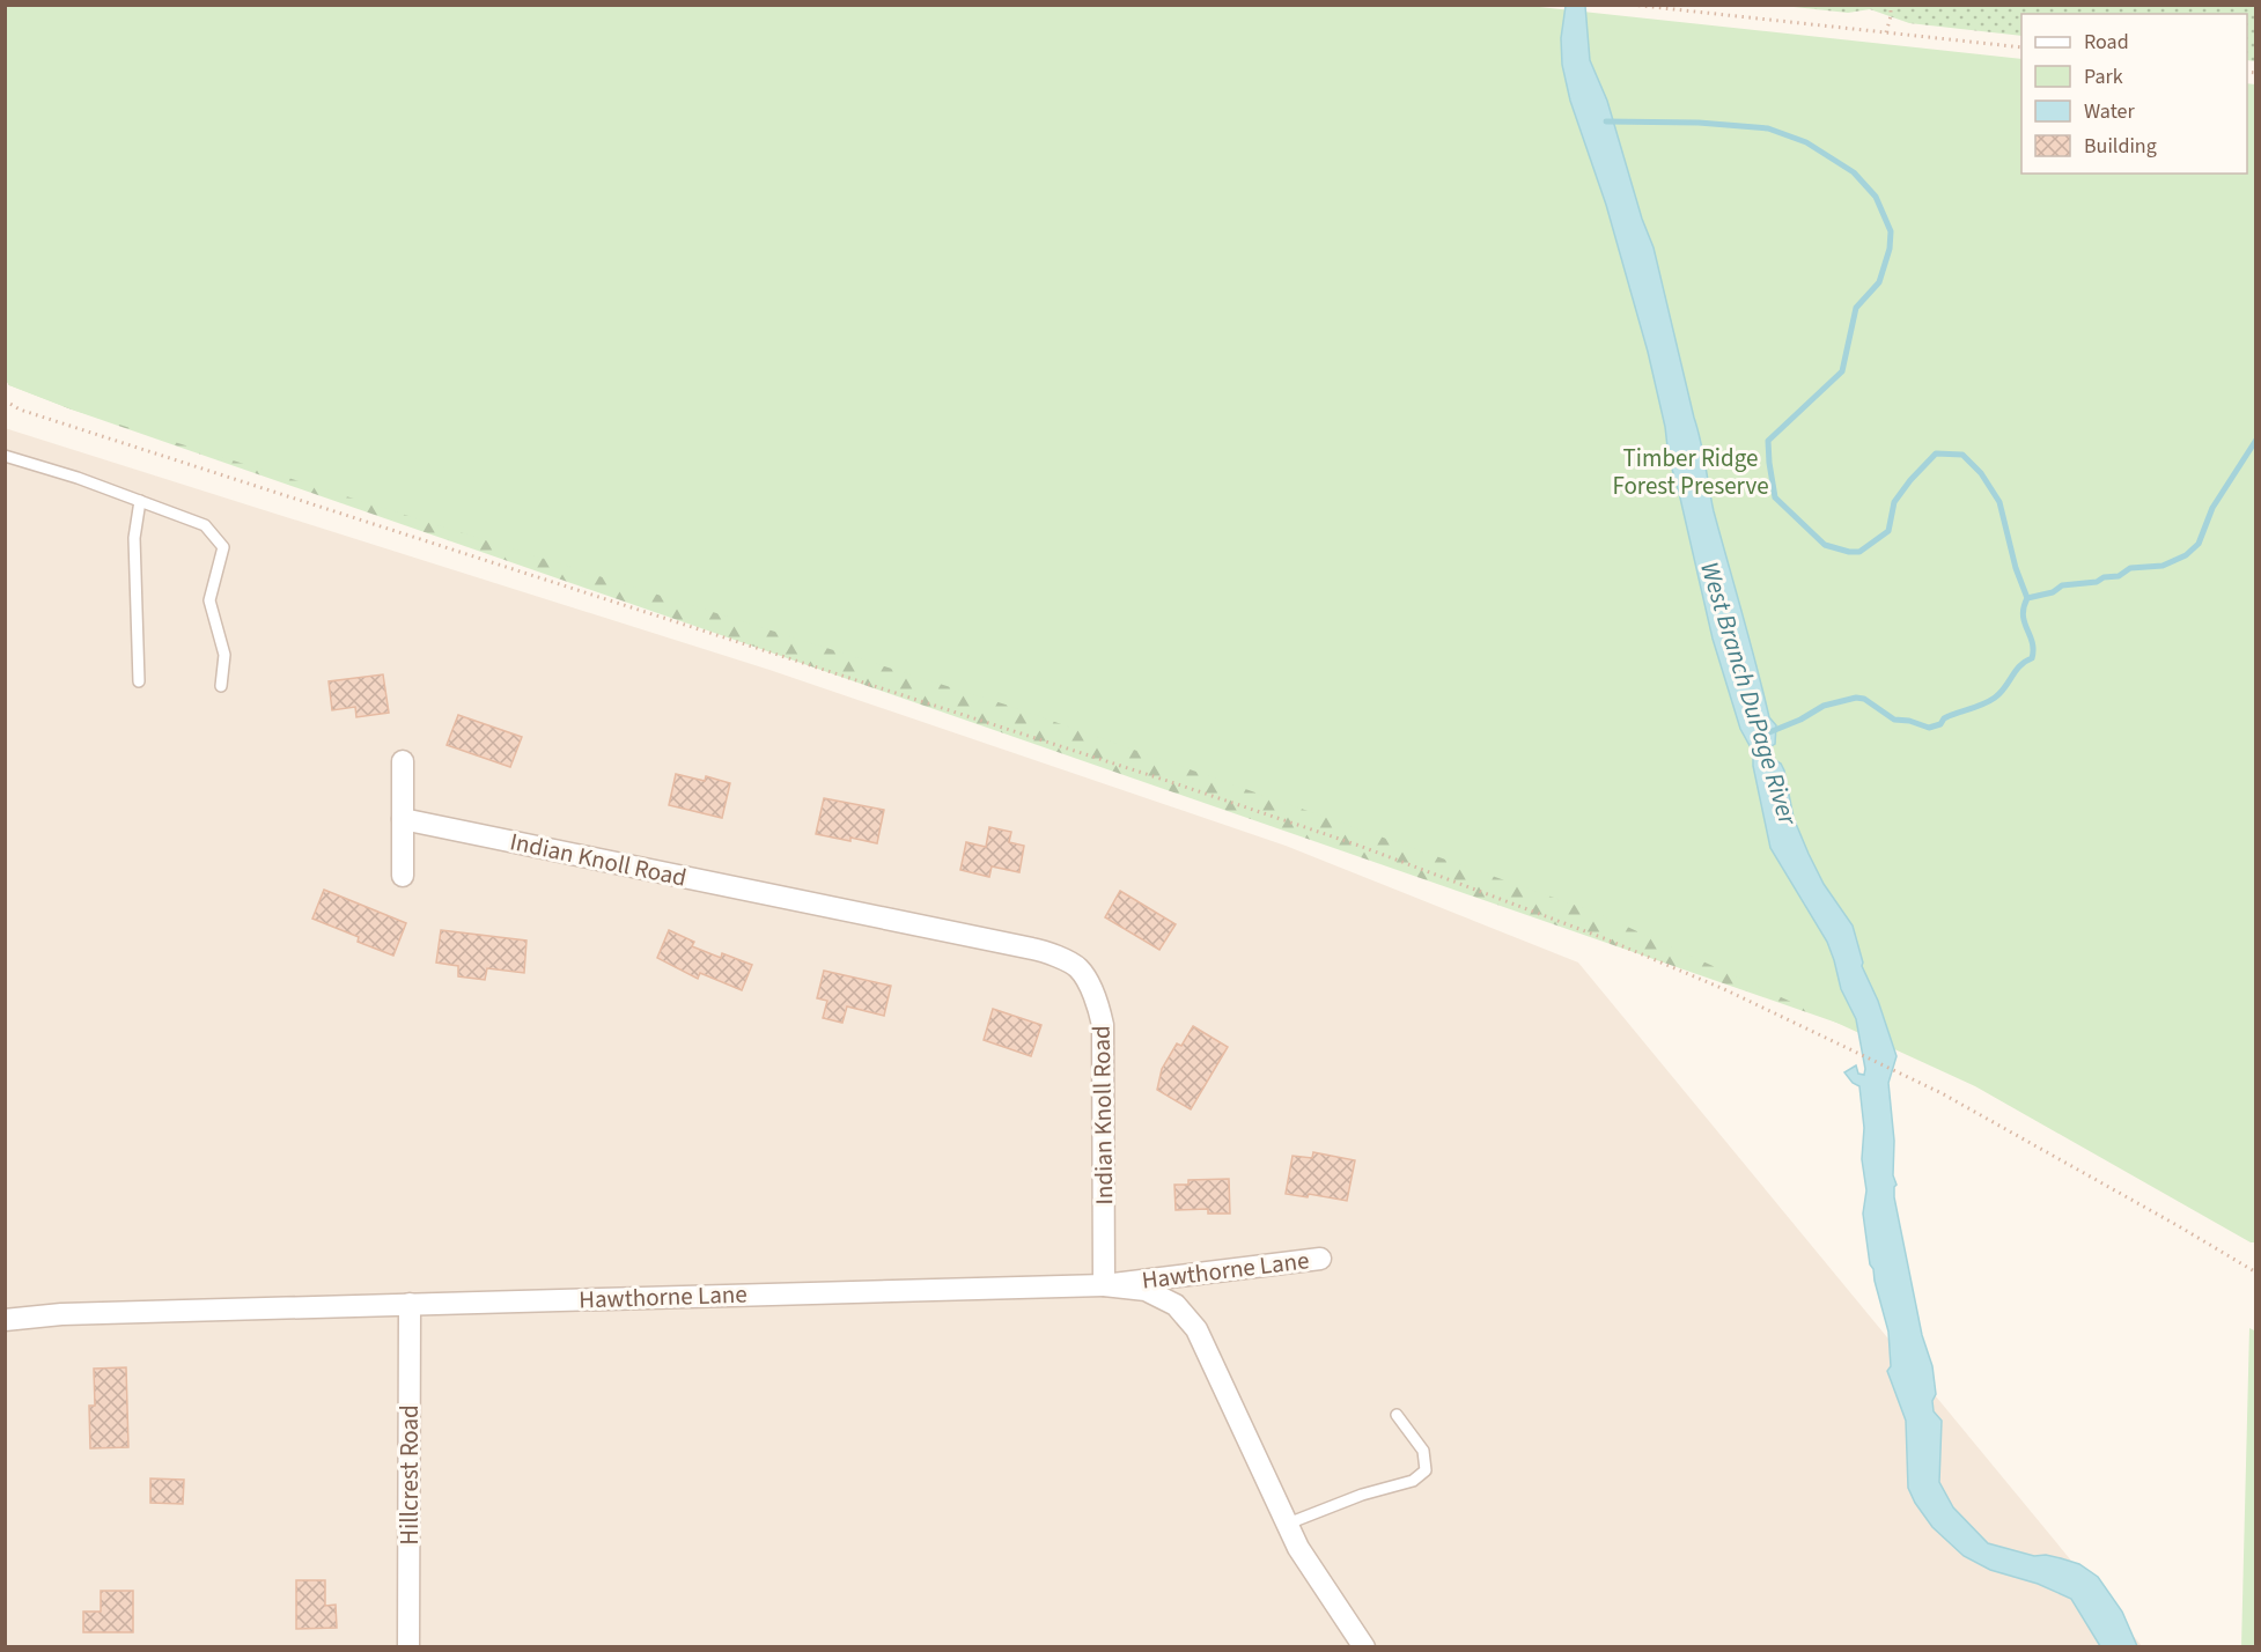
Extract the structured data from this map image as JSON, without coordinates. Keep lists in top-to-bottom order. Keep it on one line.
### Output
{"streets":{"street":["Indian Knoll Road","Hawthorne Lane","Hillcrest Road"]},"crossings":[["Indian Knoll Road","Hawthorne Lane"],["Hawthorne Lane","Hillcrest Road"]],"water":["West Branch DuPage River"],"parks":["Timber Ridge Forest Preserve"],"legend":["Road","Park","Water","Building"]}
